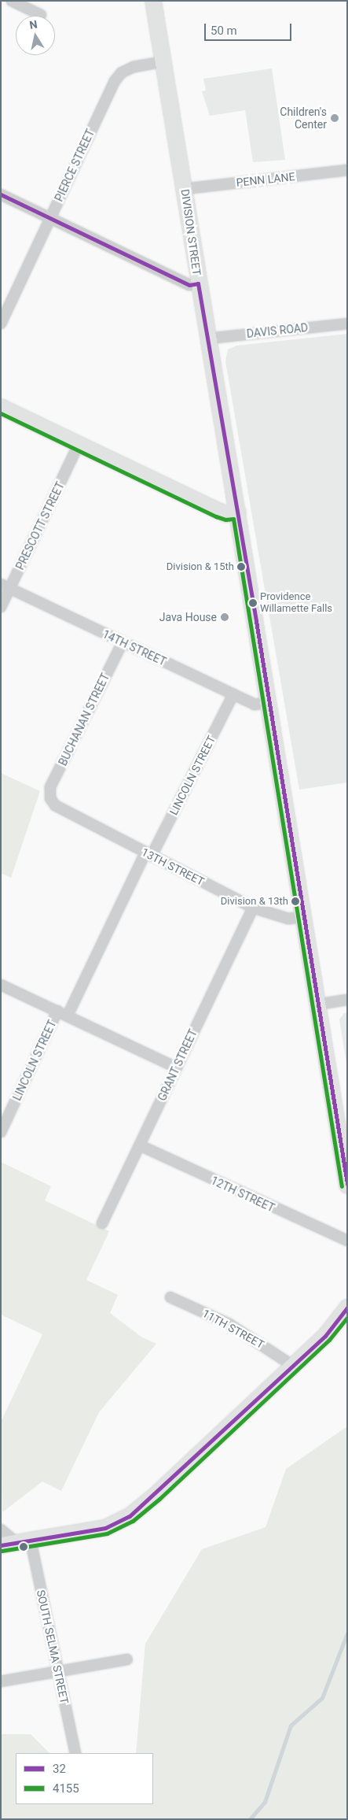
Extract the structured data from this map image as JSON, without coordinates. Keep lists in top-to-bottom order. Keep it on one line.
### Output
{"streets":{"street":["PIERCE STREET","PENN LANE","DIVISION STREET","DAVIS ROAD","PRESCOTT STREET","14TH STREET","BUCHANAN STREET","LINCOLN STREET","13TH STREET","GRANT STREET","12TH STREET","11TH STREET","SOUTH SELMA STREET"]},"crossings":[["PIERCE STREET","DIVISION STREET"],["PENN LANE","DIVISION STREET"],["DIVISION STREET","DAVIS ROAD"],["DIVISION STREET","14TH STREET"],["DIVISION STREET","13TH STREET"],["PRESCOTT STREET","14TH STREET"],["14TH STREET","BUCHANAN STREET"],["14TH STREET","LINCOLN STREET"],["BUCHANAN STREET","13TH STREET"],["LINCOLN STREET","13TH STREET"],["13TH STREET","GRANT STREET"],["GRANT STREET","12TH STREET"]],"places":["Children's Center","Division & 15th","Providence Willamette Falls","Java House","Division & 13th"],"lines":["transit line 32","transit line 4155"],"legend":["32","4155"],"scale_bar":"50 m","north":"top"}
